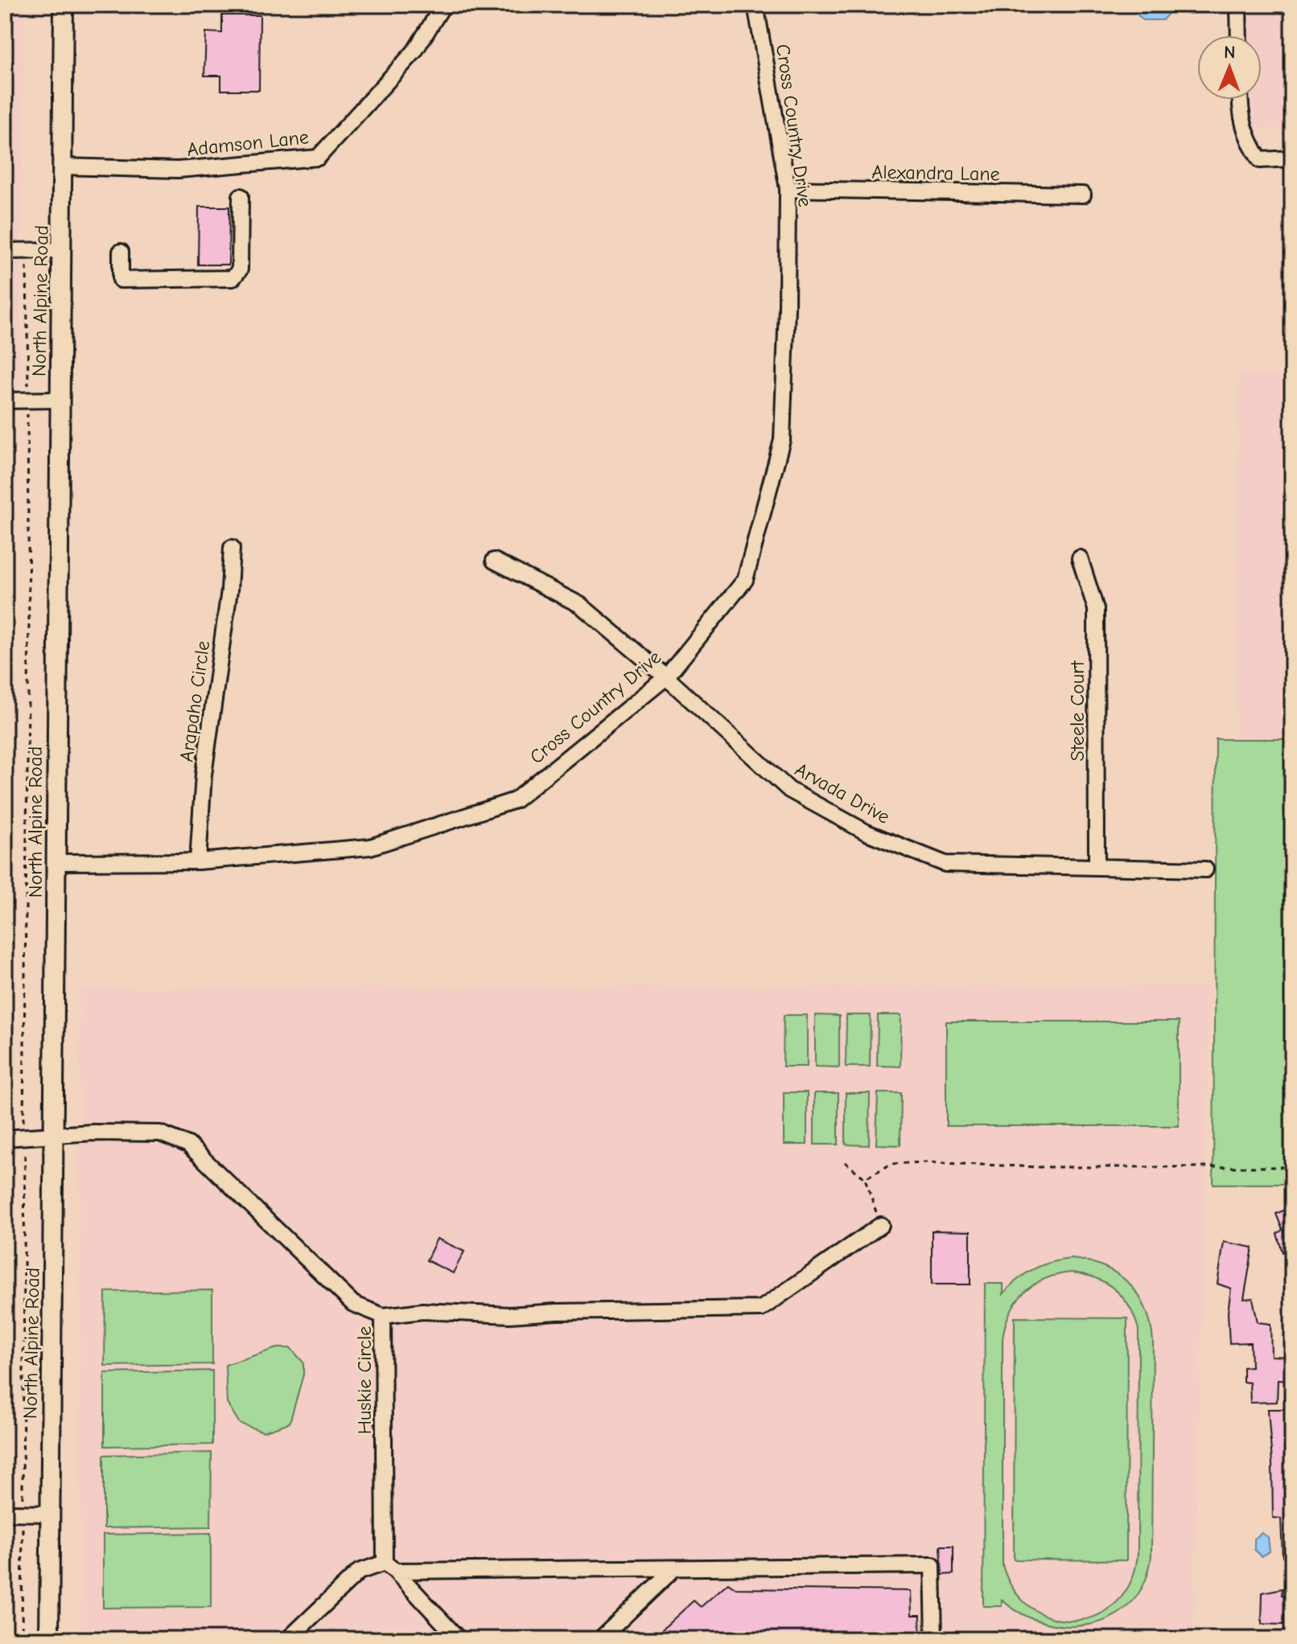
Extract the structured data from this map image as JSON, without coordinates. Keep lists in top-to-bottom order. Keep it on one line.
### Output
{"streets":{"main road":["North Alpine Road"],"street":["Cross Country Drive","Adamson Lane","Alexandra Lane","Arapaho Circle","Steele Court","Arvada Drive","Huskie Circle"]},"crossings":[["Cross Country Drive","Alexandra Lane"],["Cross Country Drive","North Alpine Road"],["Cross Country Drive","Arapaho Circle"],["Cross Country Drive","Arvada Drive"],["Adamson Lane","North Alpine Road"],["North Alpine Road","Huskie Circle"],["Steele Court","Arvada Drive"]],"north":"top"}
